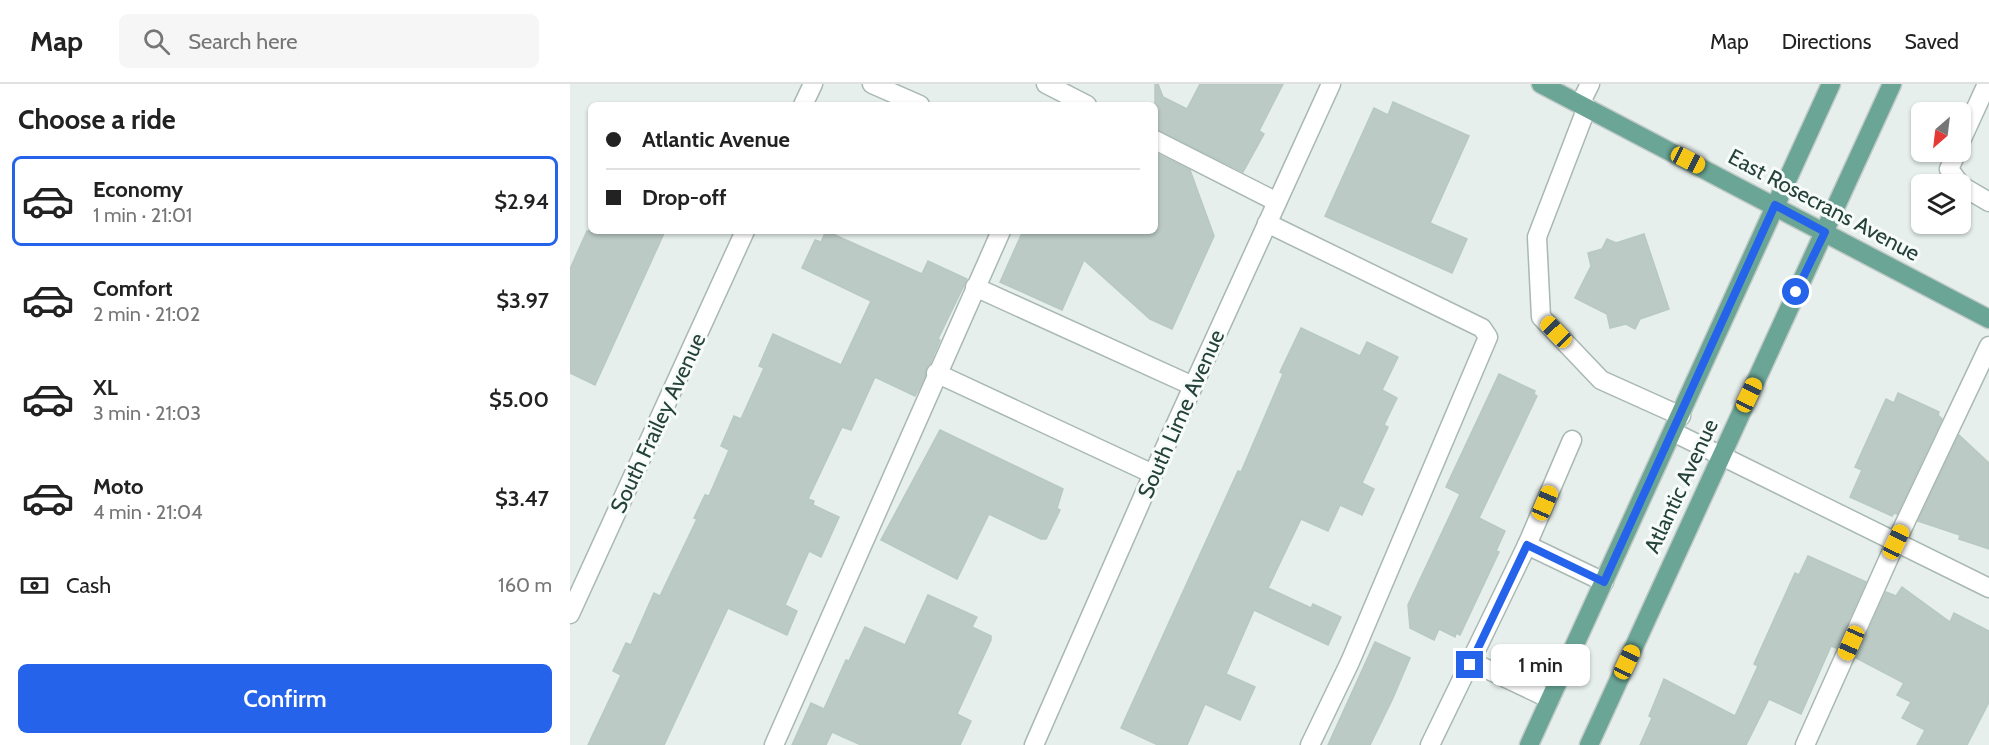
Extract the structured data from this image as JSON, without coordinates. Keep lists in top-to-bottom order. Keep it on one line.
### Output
{"streets":{"main road":["East Rosecrans Avenue","Atlantic Avenue"],"street":["South Lime Avenue","South Frailey Avenue"]},"crossings":[["East Rosecrans Avenue","Atlantic Avenue"]],"north":"bottom left","page":{"header":"Map","search":"Search here","nav":["Map","Directions","Saved"],"heading":"Choose a ride","banner":["Atlantic Avenue","Drop-off"],"list":[{"name":"Economy","note":"1 min · 21:01","value":"$2.94"},{"name":"Comfort","note":"2 min · 21:02","value":"$3.97"},{"name":"XL","note":"3 min · 21:03","value":"$5.00"},{"name":"Moto","note":"4 min · 21:04","value":"$3.47"}],"pay":["Cash","160 m"],"bubble":"1 min","buttons":"Confirm"}}
